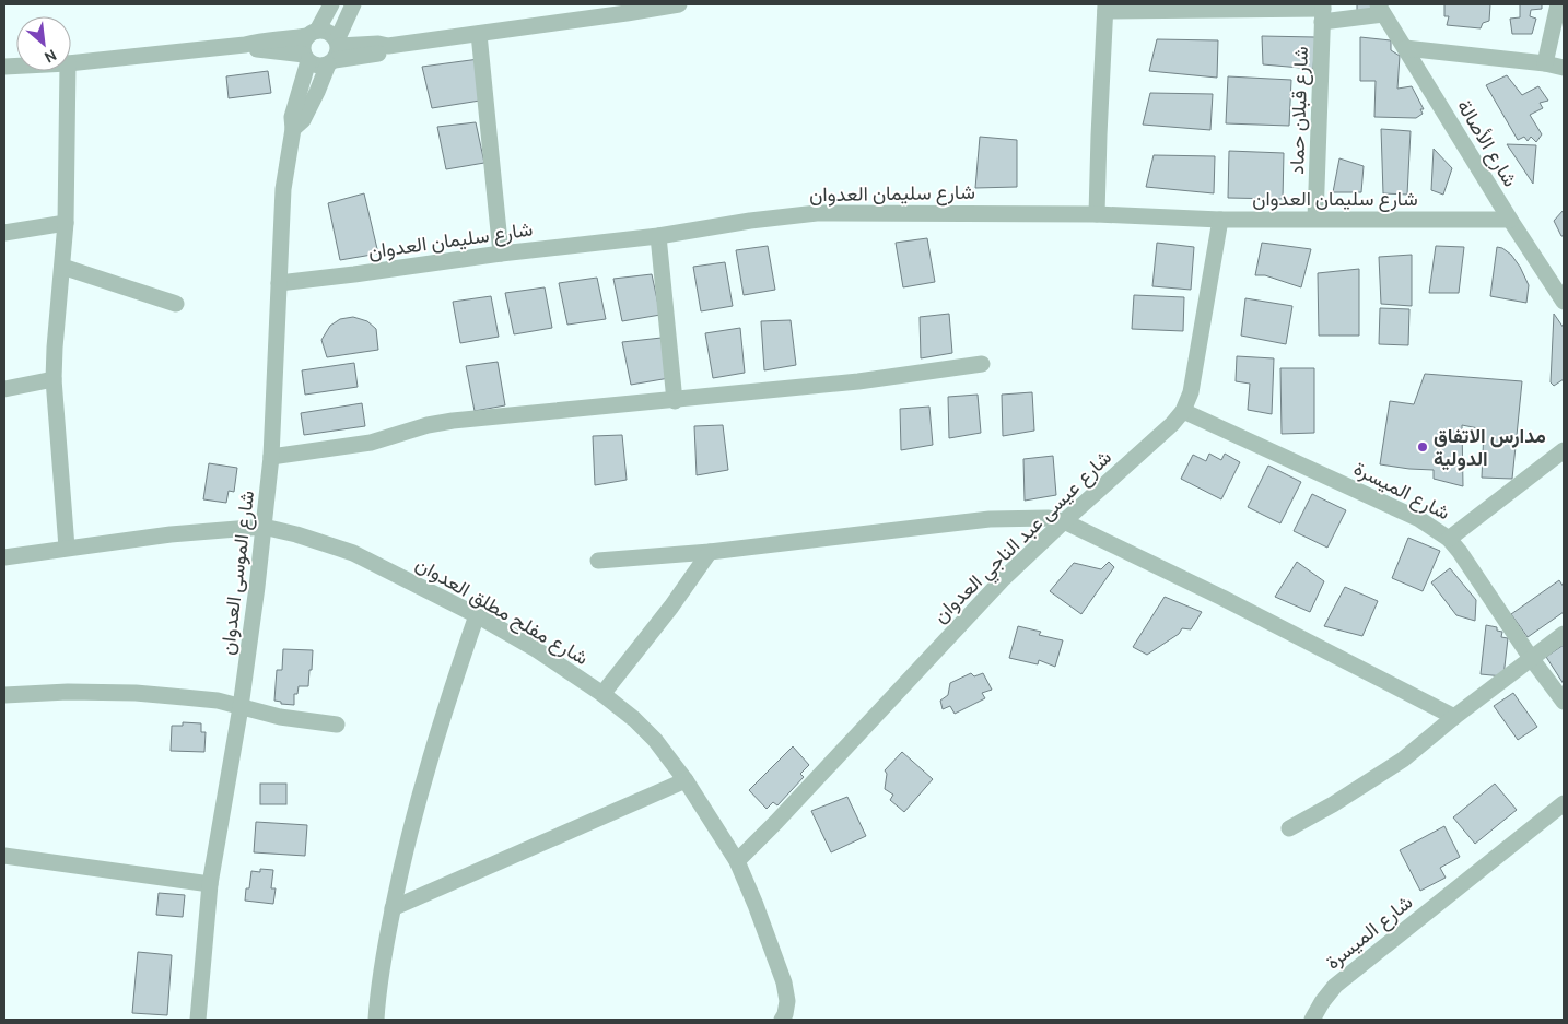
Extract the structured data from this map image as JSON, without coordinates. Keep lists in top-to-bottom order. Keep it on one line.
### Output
{"streets":{"street":["شارع قبلان حماد","شارع الأصالة","شارع سليمان العدوان","شارع الميسرة","شارع عيسى عبد الناجي العدوان","شارع الموسى العدوان","شارع مفلح مطلق العدوان"]},"crossings":[["شارع قبلان حماد","شارع سليمان العدوان"],["شارع الأصالة","شارع سليمان العدوان"],["شارع سليمان العدوان","شارع عيسى عبد الناجي العدوان"],["شارع سليمان العدوان","شارع الموسى العدوان"],["شارع الميسرة","شارع عيسى عبد الناجي العدوان"],["شارع عيسى عبد الناجي العدوان","شارع مفلح مطلق العدوان"],["شارع الموسى العدوان","شارع مفلح مطلق العدوان"]],"places":["مدارس الاتفاق الدولية"],"north":"bottom right"}
